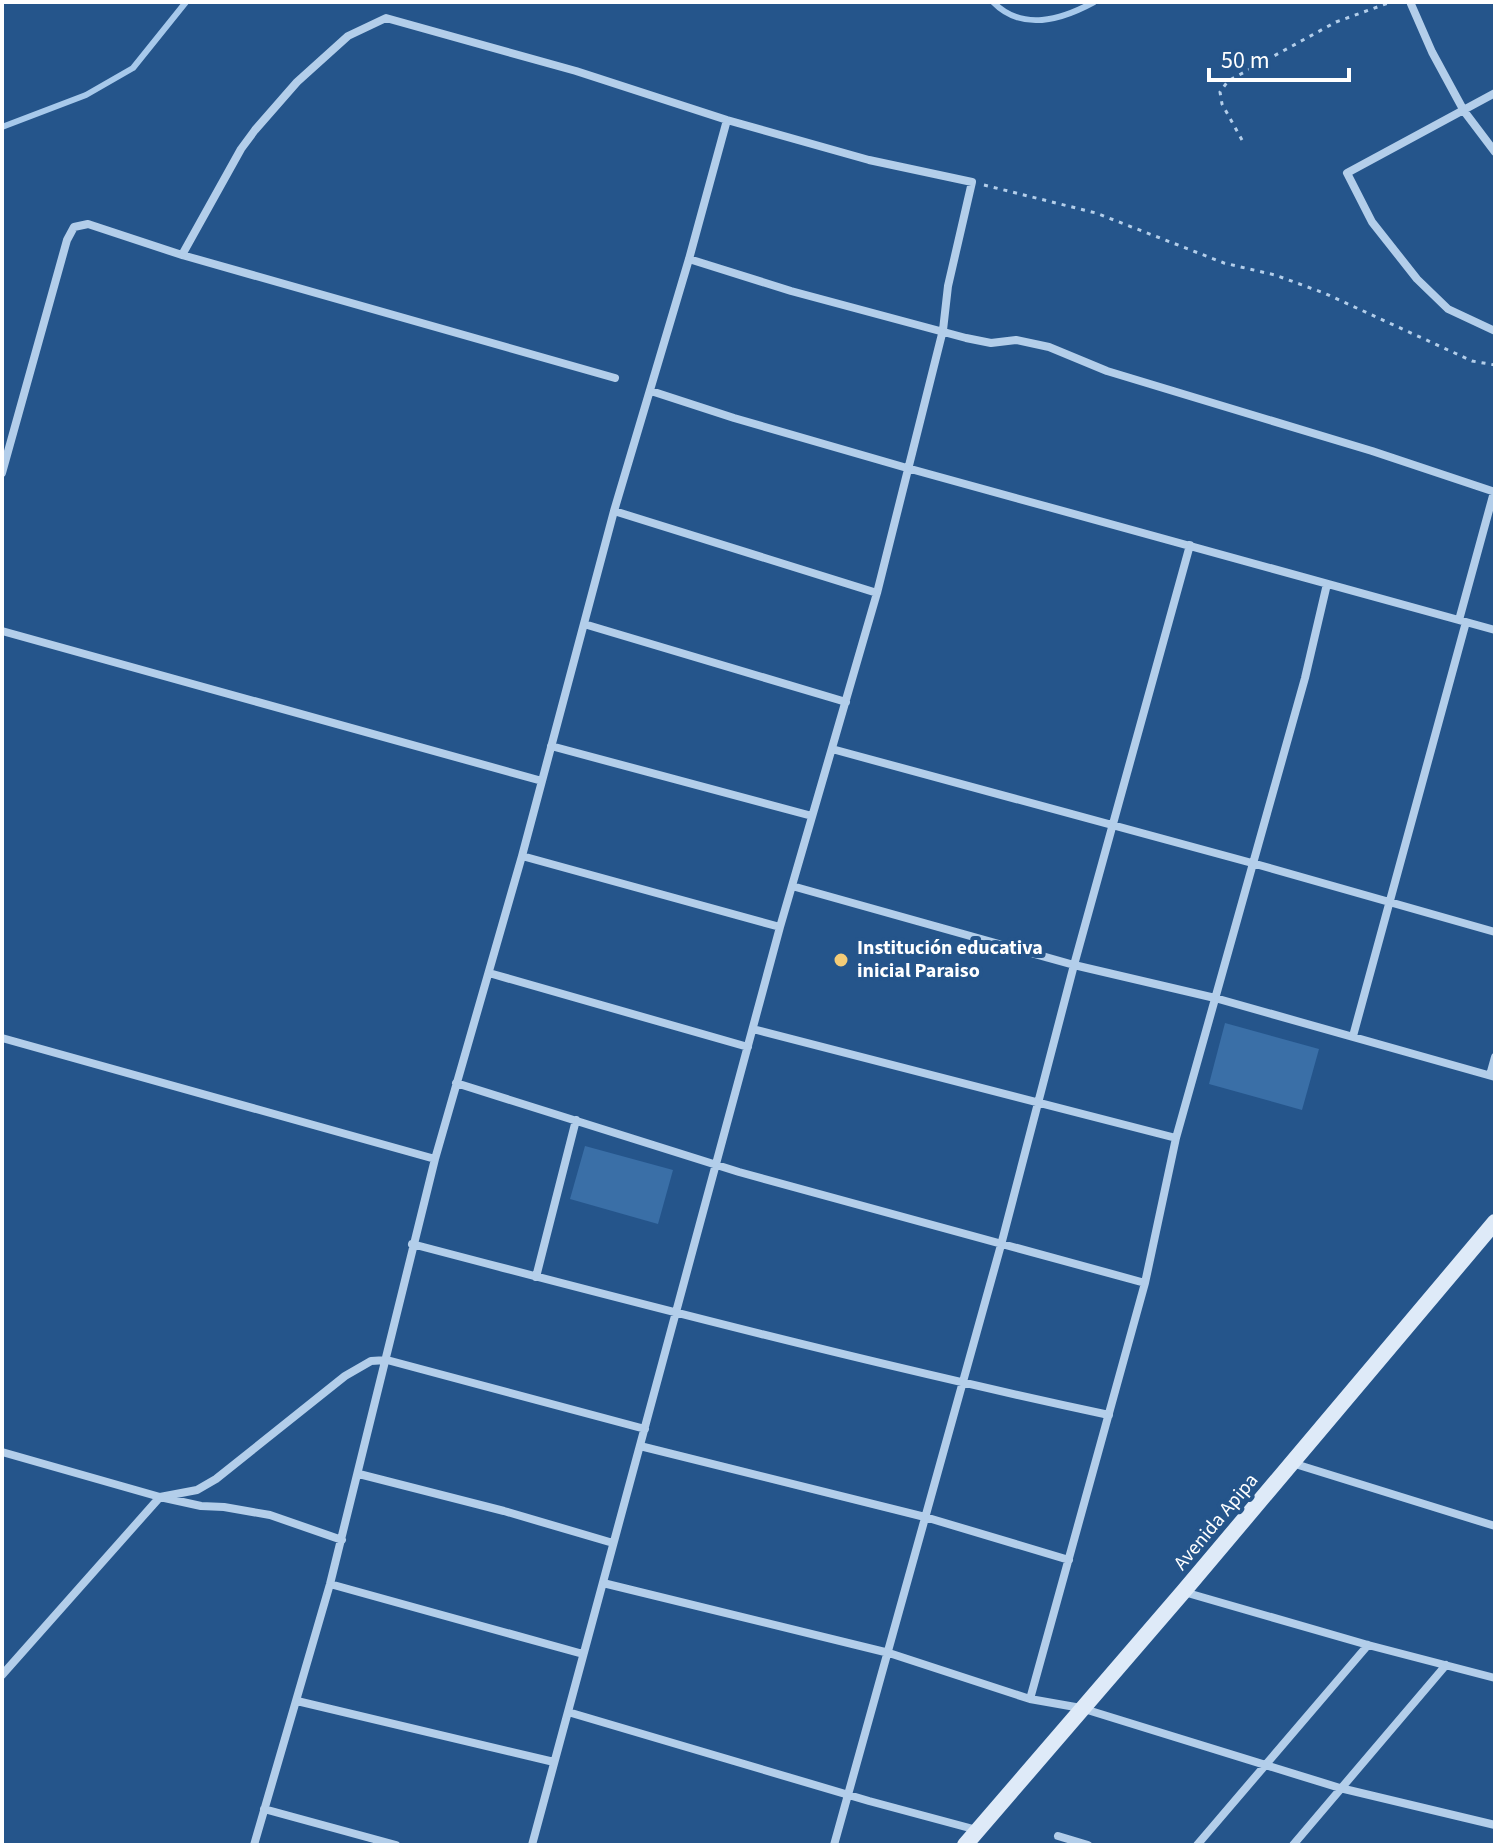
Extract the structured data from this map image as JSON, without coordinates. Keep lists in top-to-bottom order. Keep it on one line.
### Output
{"streets":{"street":["Avenida Apipa"]},"places":["Institución educativa inicial Paraiso"],"scale_bar":"50 m"}
